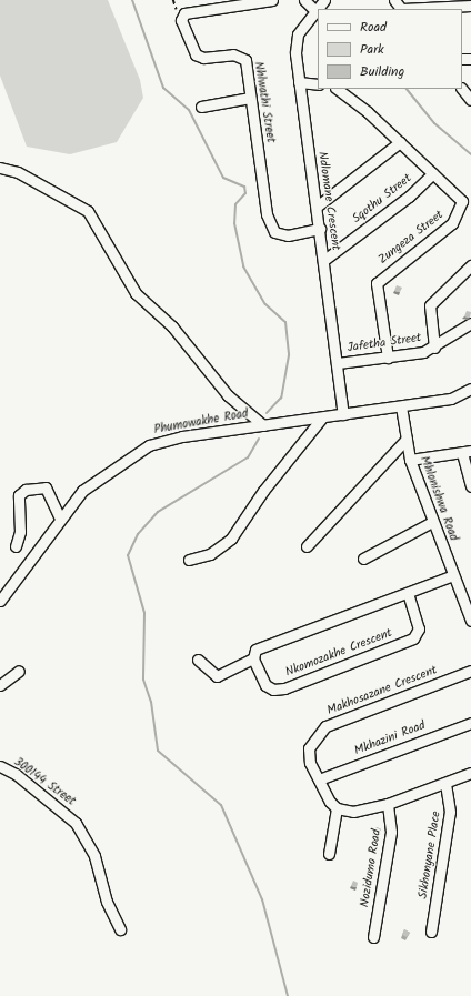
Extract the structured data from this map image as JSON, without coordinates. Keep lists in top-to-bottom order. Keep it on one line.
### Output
{"streets":{"street":["Nhlwathi Street","Sqothu Street","Ndlomane Crescent","Zungeza Street","Jafetha Street","Phumowakhe Road","Mhlonishwa Road","Nkomozakhe Crescent","Makhosazane Crescent","Mkhazini Road","300144 Street","Sikhonyane Place","Nozidumo Road"]},"crossings":[["Nhlwathi Street","Ndlomane Crescent"],["Sqothu Street","Ndlomane Crescent"],["Sqothu Street","Zungeza Street"],["Ndlomane Crescent","Jafetha Street"],["Ndlomane Crescent","Phumowakhe Road"],["Zungeza Street","Jafetha Street"],["Phumowakhe Road","Mhlonishwa Road"],["Makhosazane Crescent","Mkhazini Road"]],"legend":["Road","Park","Building"]}
